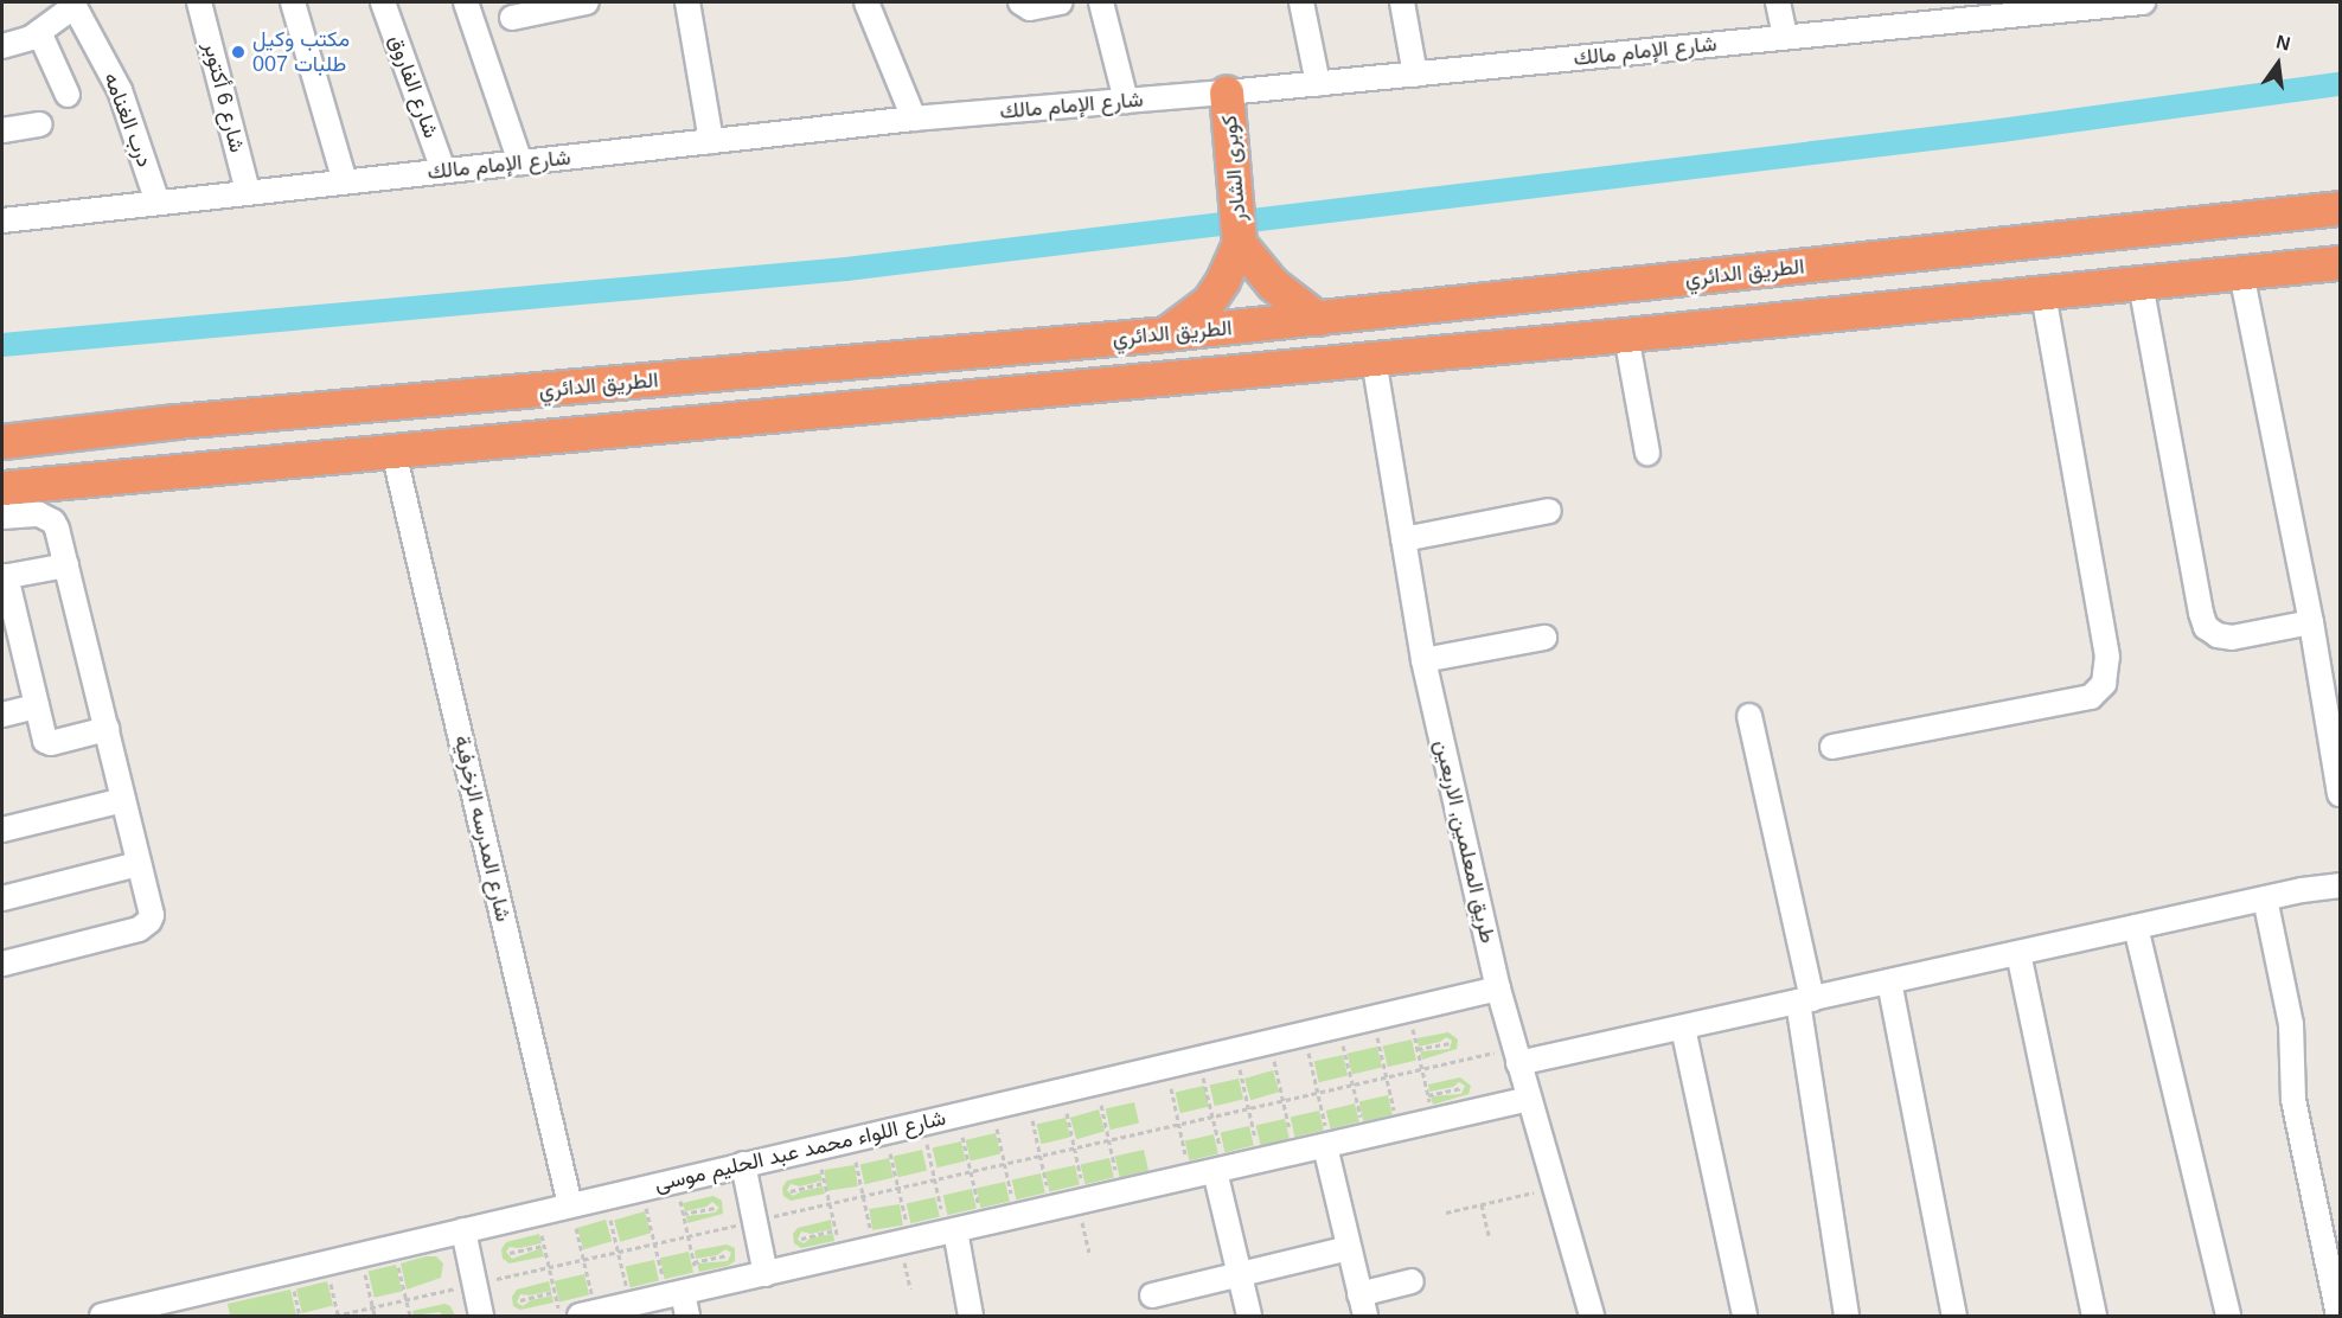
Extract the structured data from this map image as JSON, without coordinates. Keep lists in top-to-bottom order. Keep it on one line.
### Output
{"streets":{"highway":["كوبرى الشادر","الطريق الدائري"],"street":["شارع الإمام مالك","شارع الفاروق","شارع 6 أكتوبر","درب الغنامه","شارع المدرسه الزخرفية","طريق المعلمين, الاربعين","شارع اللواء محمد عبد الحليم موسى"]},"crossings":[["شارع الإمام مالك","شارع الفاروق"],["شارع الإمام مالك","شارع 6 أكتوبر"],["شارع الإمام مالك","درب الغنامه"],["شارع الإمام مالك","كوبرى الشادر"],["كوبرى الشادر","الطريق الدائري"],["شارع المدرسه الزخرفية","شارع اللواء محمد عبد الحليم موسى"],["طريق المعلمين, الاربعين","شارع اللواء محمد عبد الحليم موسى"]],"places":["مكتب وكيل طلبات 007"],"north":"top"}
